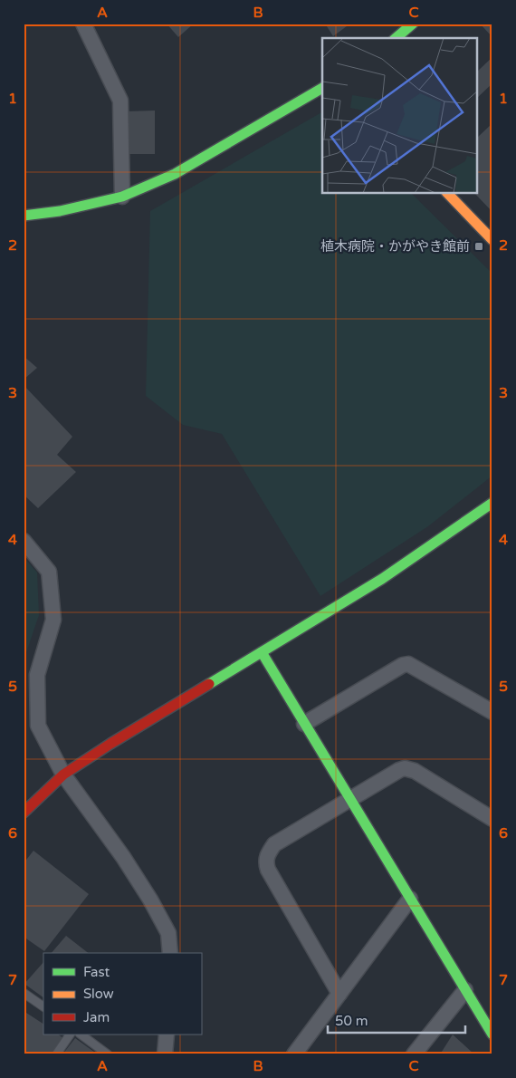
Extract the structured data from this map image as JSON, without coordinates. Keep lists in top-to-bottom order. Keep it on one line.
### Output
{"places":{"transit":["植木病院・かがやき館前"]},"legend":["Fast","Slow","Jam"],"scale_bar":"50 m","grid":{"columns":["A","B","C"],"rows":["1","2","3","4","5","6","7"]}}
